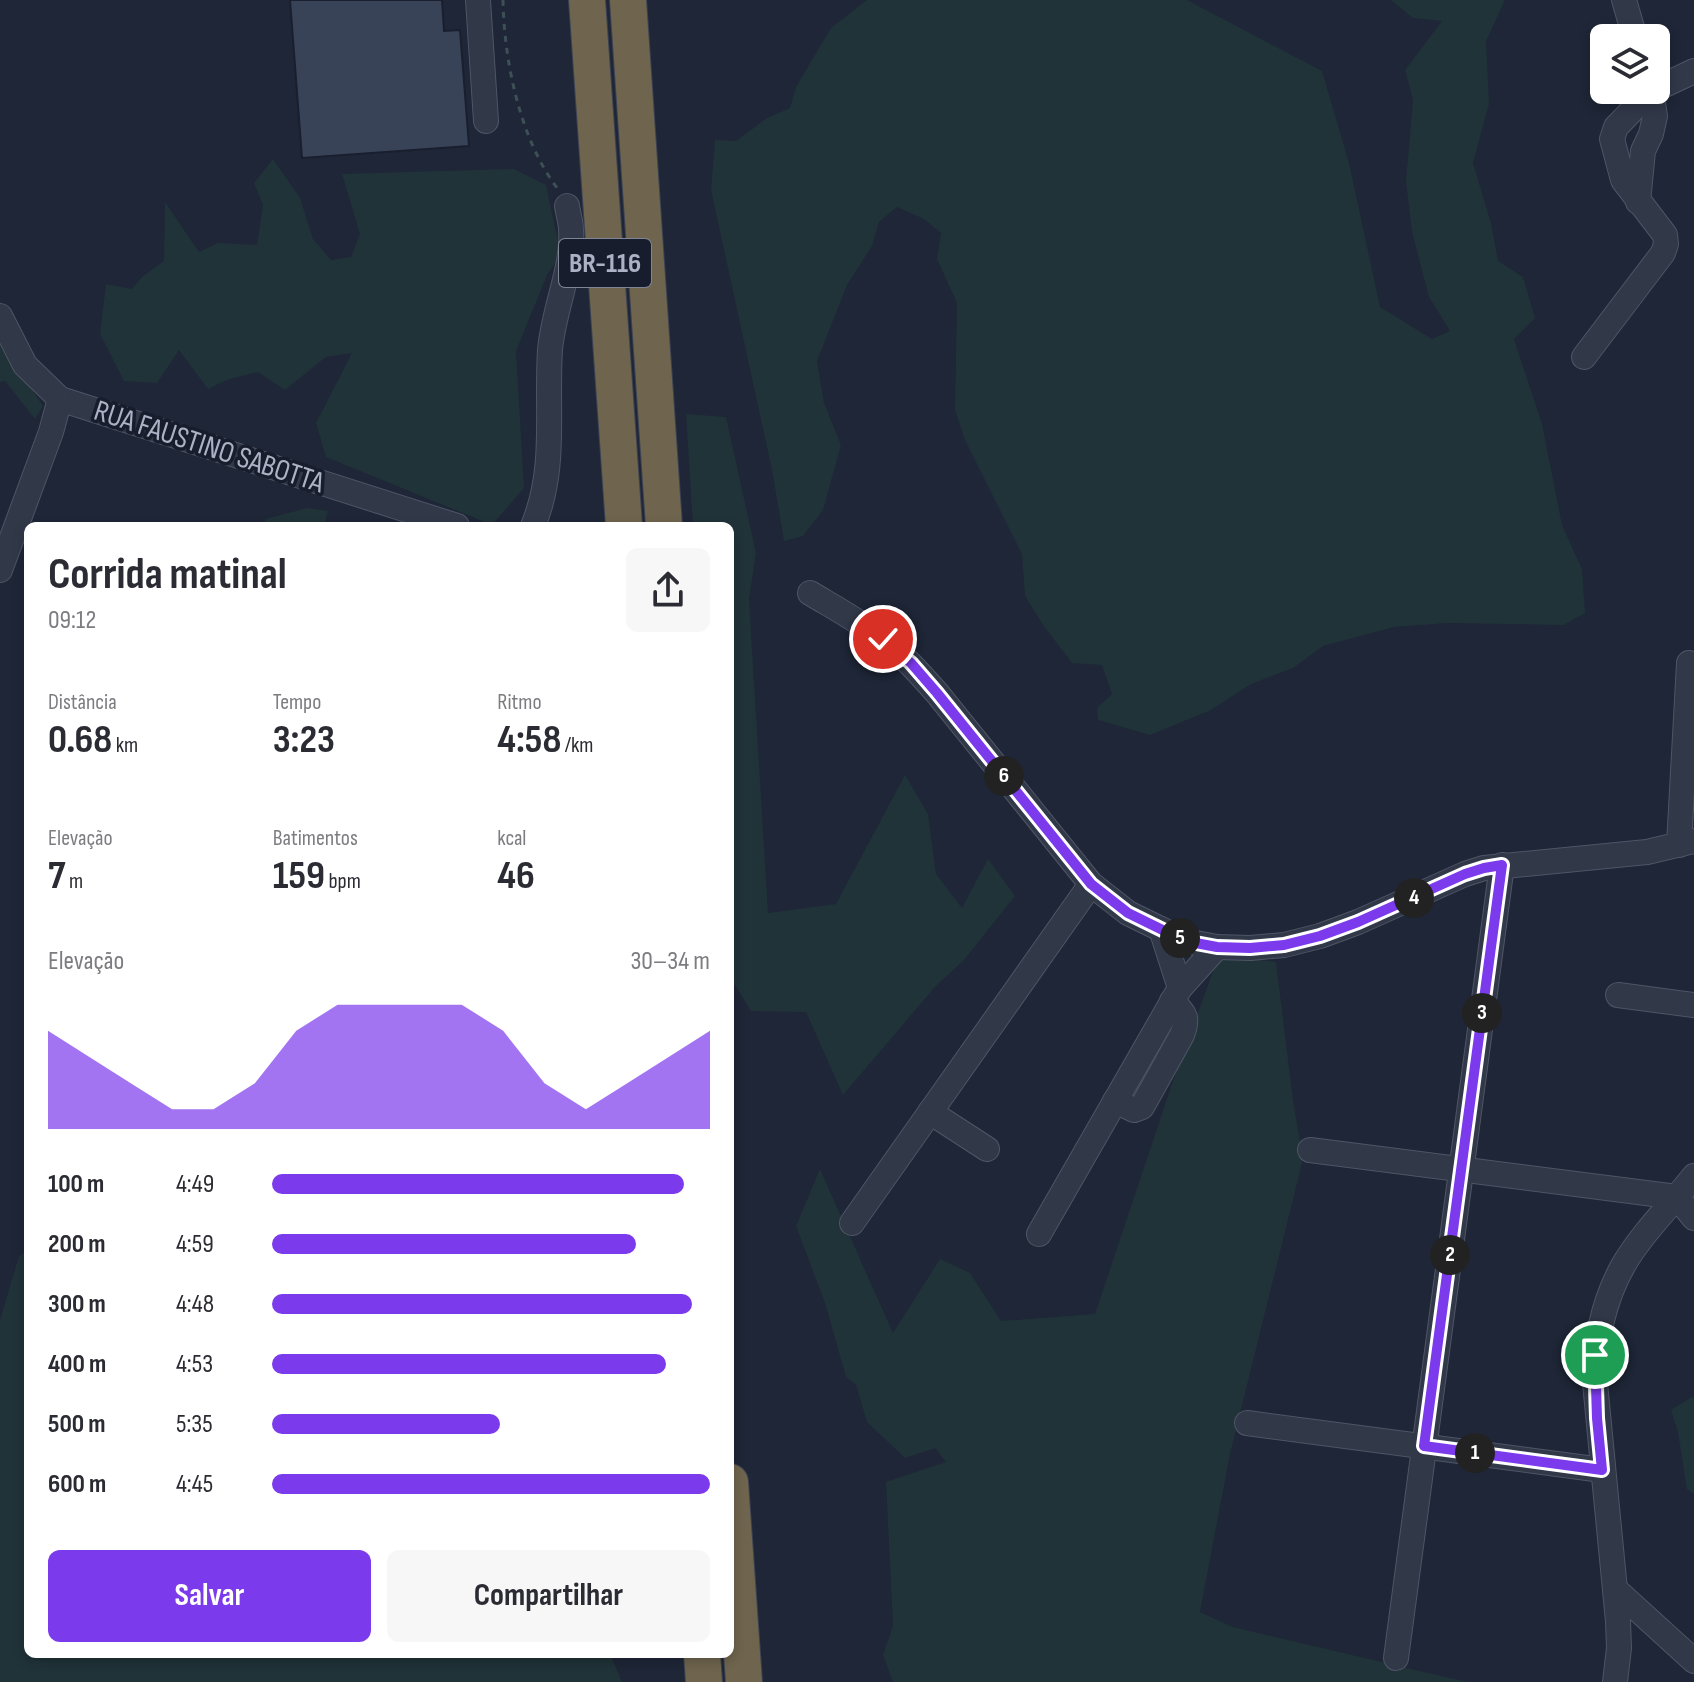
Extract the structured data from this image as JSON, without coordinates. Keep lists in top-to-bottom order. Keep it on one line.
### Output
{"streets":{"highway":["BR-116"],"street":["RUA FAUSTINO SABOTTA"]},"page":{"heading":["Corrida matinal","09:12"],"stats":[["Distância","0.68 km"],["Tempo","3:23"],["Ritmo","4:58 /km"],["Elevação","7 m"],["Batimentos","159 bpm"],["kcal","46"]],"pins":["6","4","5","3","2","1"],"chart":["Elevação","30–34 m"],"list":[{"name":"100 m","note":"4:49"},{"name":"200 m","note":"4:59"},{"name":"300 m","note":"4:48"},{"name":"400 m","note":"4:53"},{"name":"500 m","note":"5:35"},{"name":"600 m","note":"4:45"}],"buttons":["Salvar","Compartilhar"]}}
